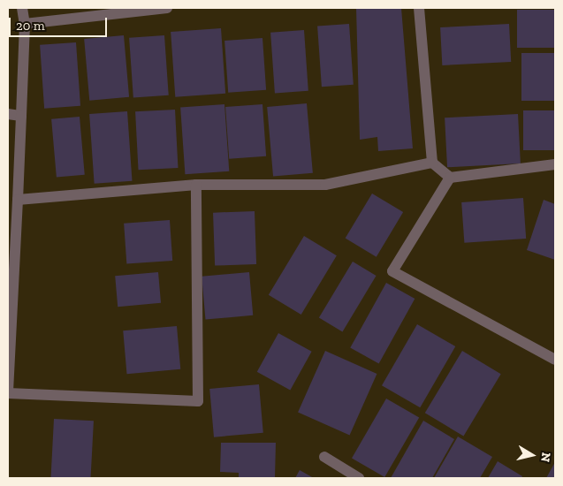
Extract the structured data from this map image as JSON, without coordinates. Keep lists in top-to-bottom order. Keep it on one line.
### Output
{"scale_bar":"20 m","north":"right"}
